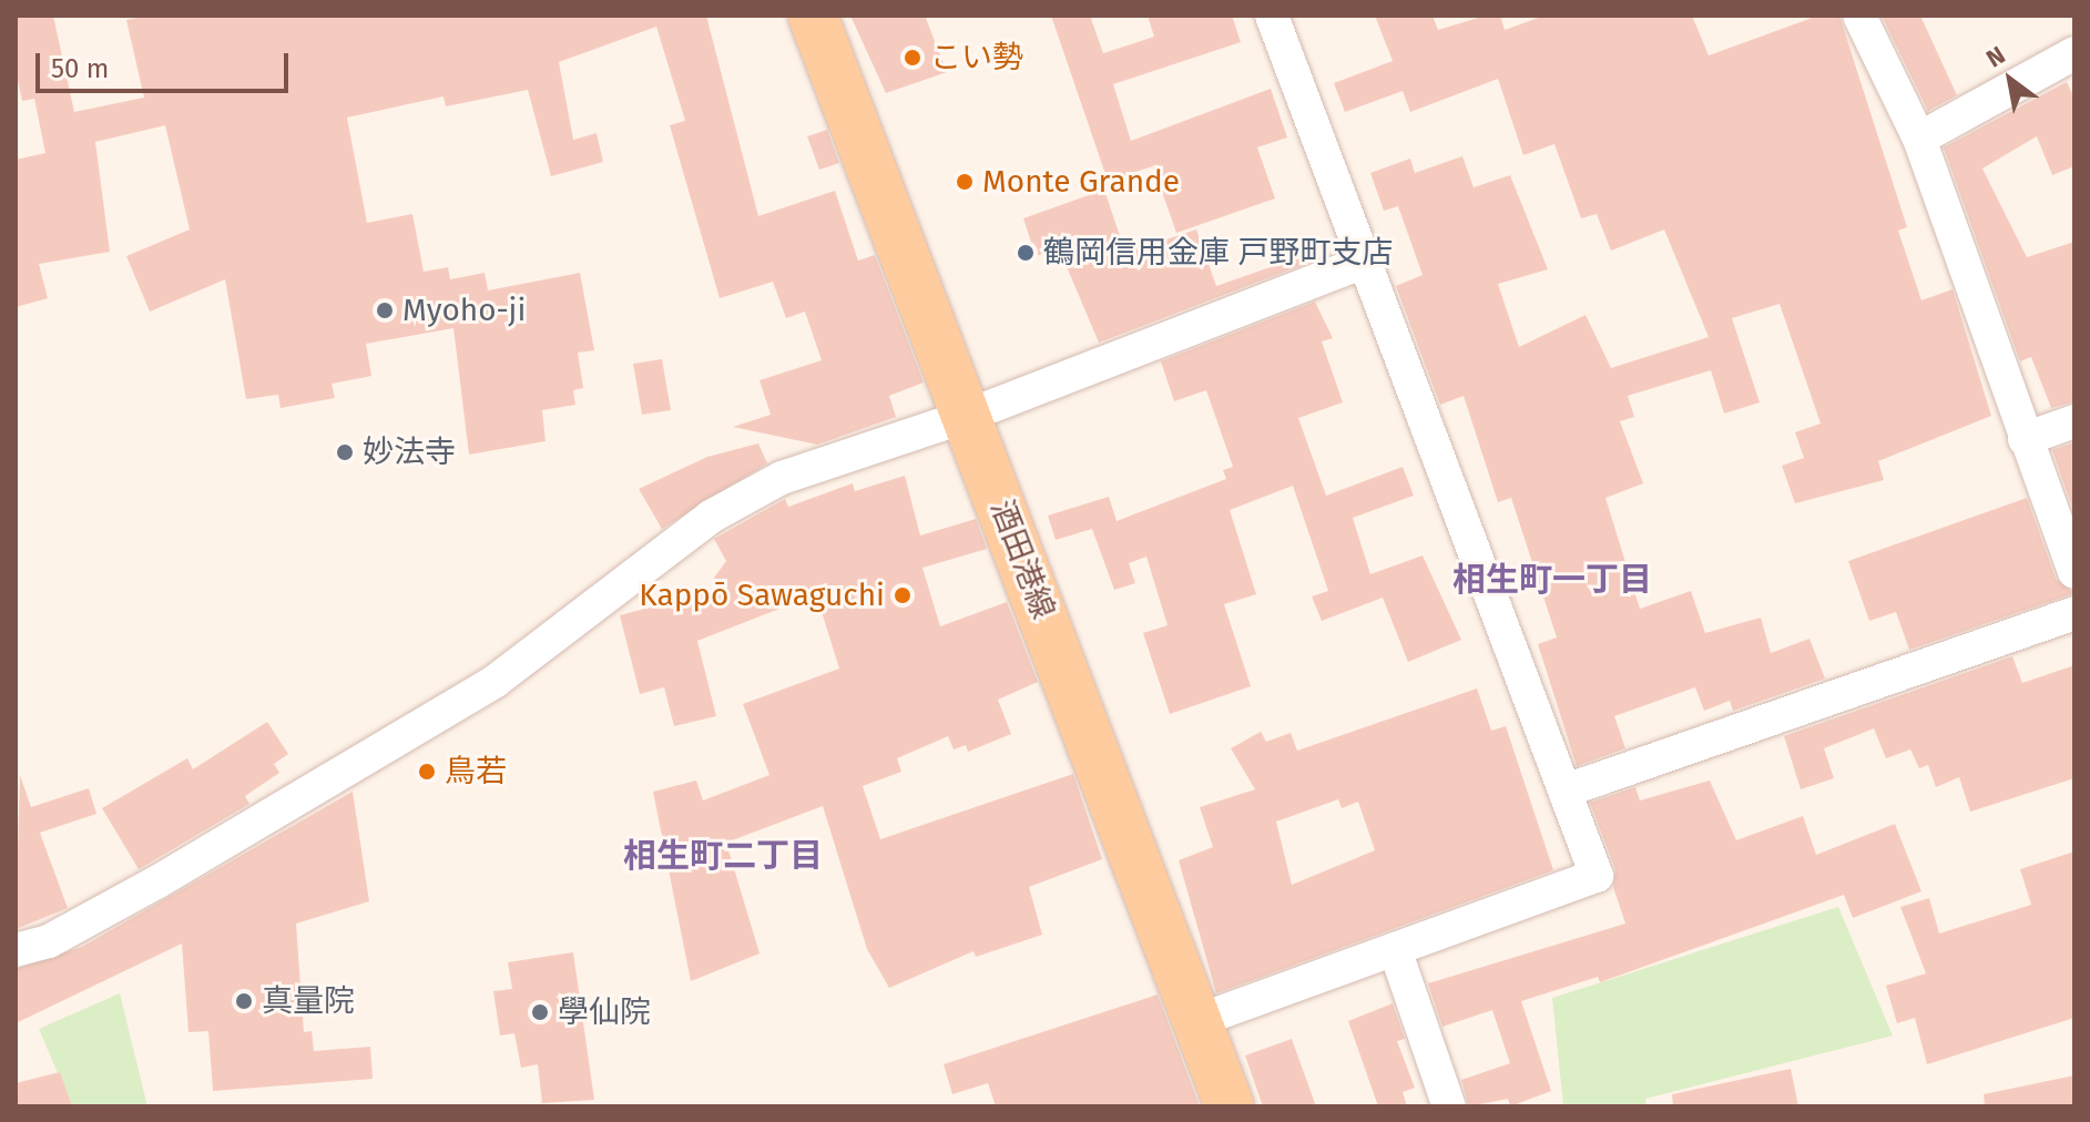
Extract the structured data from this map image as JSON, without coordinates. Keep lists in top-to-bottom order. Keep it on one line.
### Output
{"streets":{"main road":["酒田港線"]},"districts":["相生町一丁目","相生町二丁目"],"places":["こい勢","Monte Grande","鶴岡信用金庫 戸野町支店","Myoho-ji","妙法寺","Kappō Sawaguchi","鳥若","真量院","學仙院"],"scale_bar":"50 m","north":"top left"}
